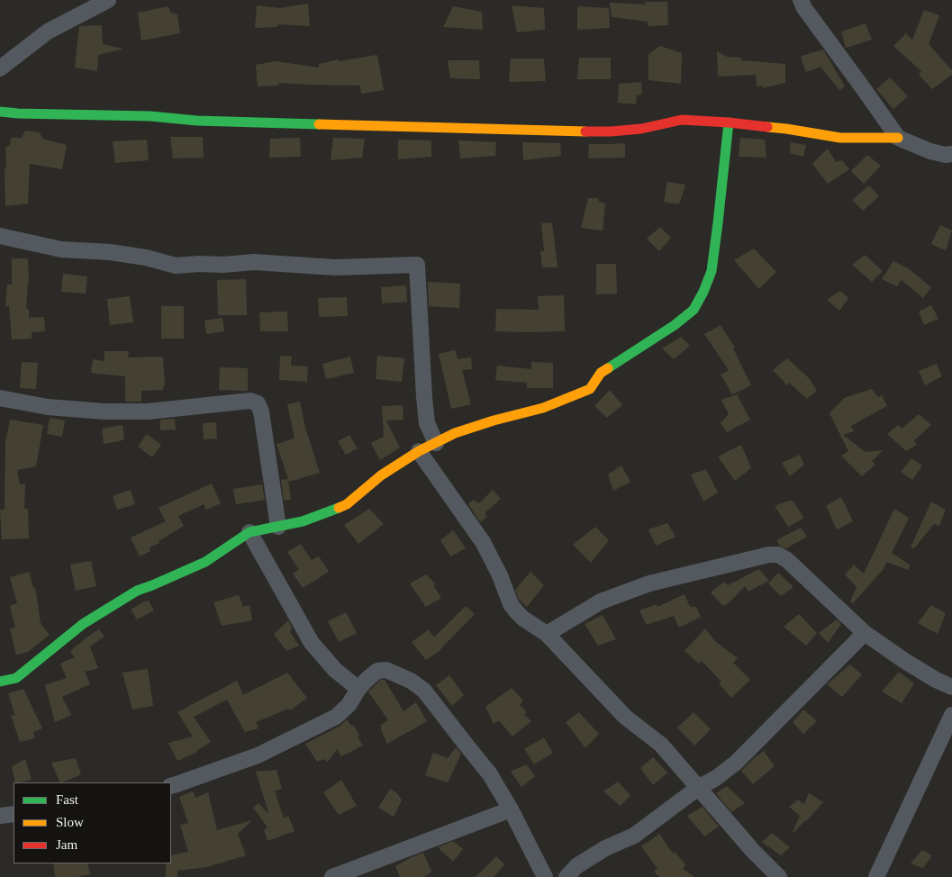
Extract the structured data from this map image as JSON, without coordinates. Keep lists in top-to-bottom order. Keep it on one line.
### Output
{"legend":["Fast","Slow","Jam"]}
